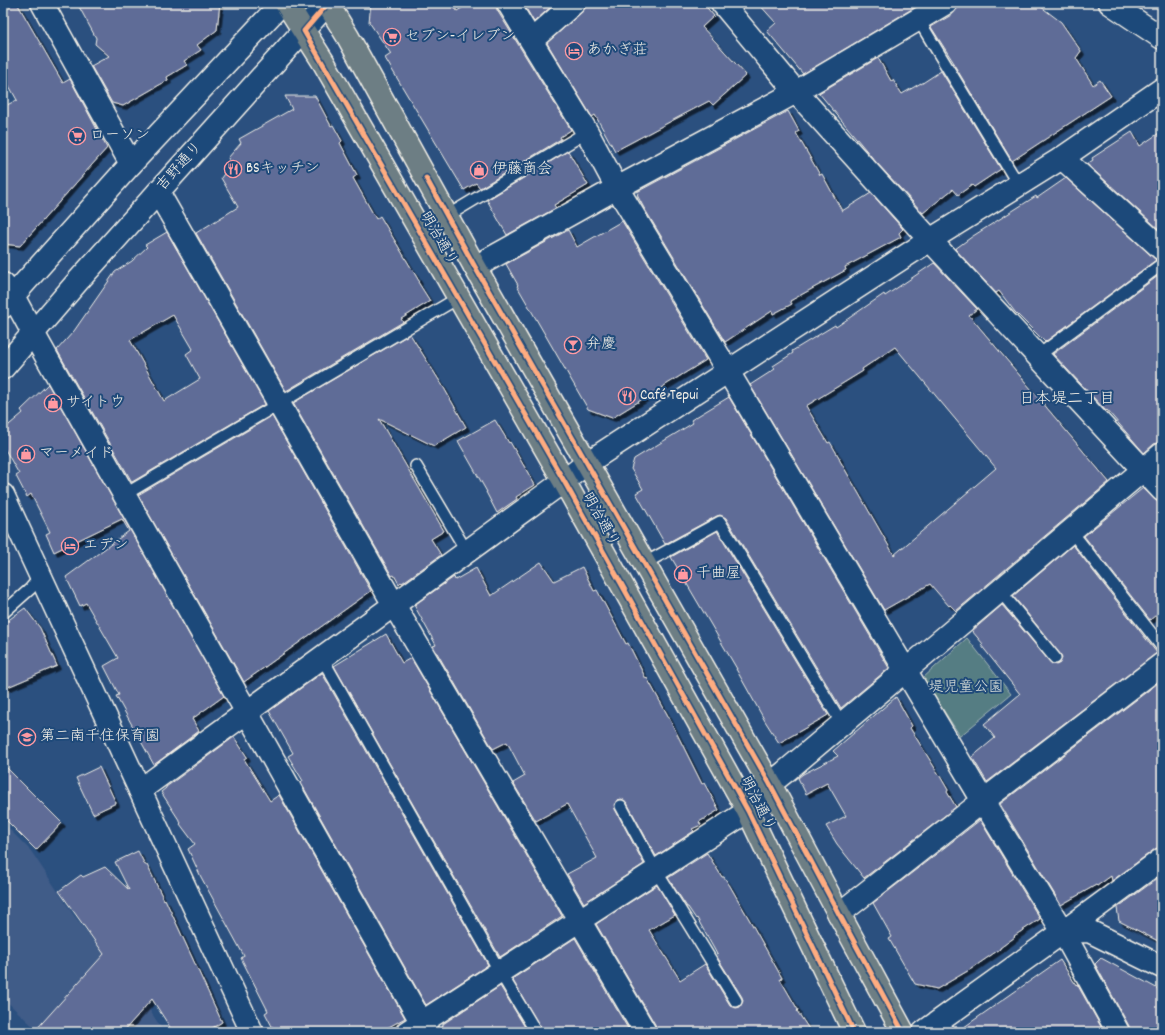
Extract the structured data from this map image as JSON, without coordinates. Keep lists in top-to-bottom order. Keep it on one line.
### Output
{"streets":{"main road":["明治通り"],"street":["吉野通り"]},"crossings":[["吉野通り","明治通り"]],"districts":["日本堤二丁目"],"parks":["堤児童公園"],"places":{"supermarket":["セブン-イレブン","ローソン"],"hotel":["あかぎ荘","エデン"],"restaurant":["BSキッチン","Café Tepui"],"shop":["伊藤商会","サイトウ","マーメイド","千曲屋"],"bar":["弁慶"],"school or university":["第二南千住保育園"]}}
